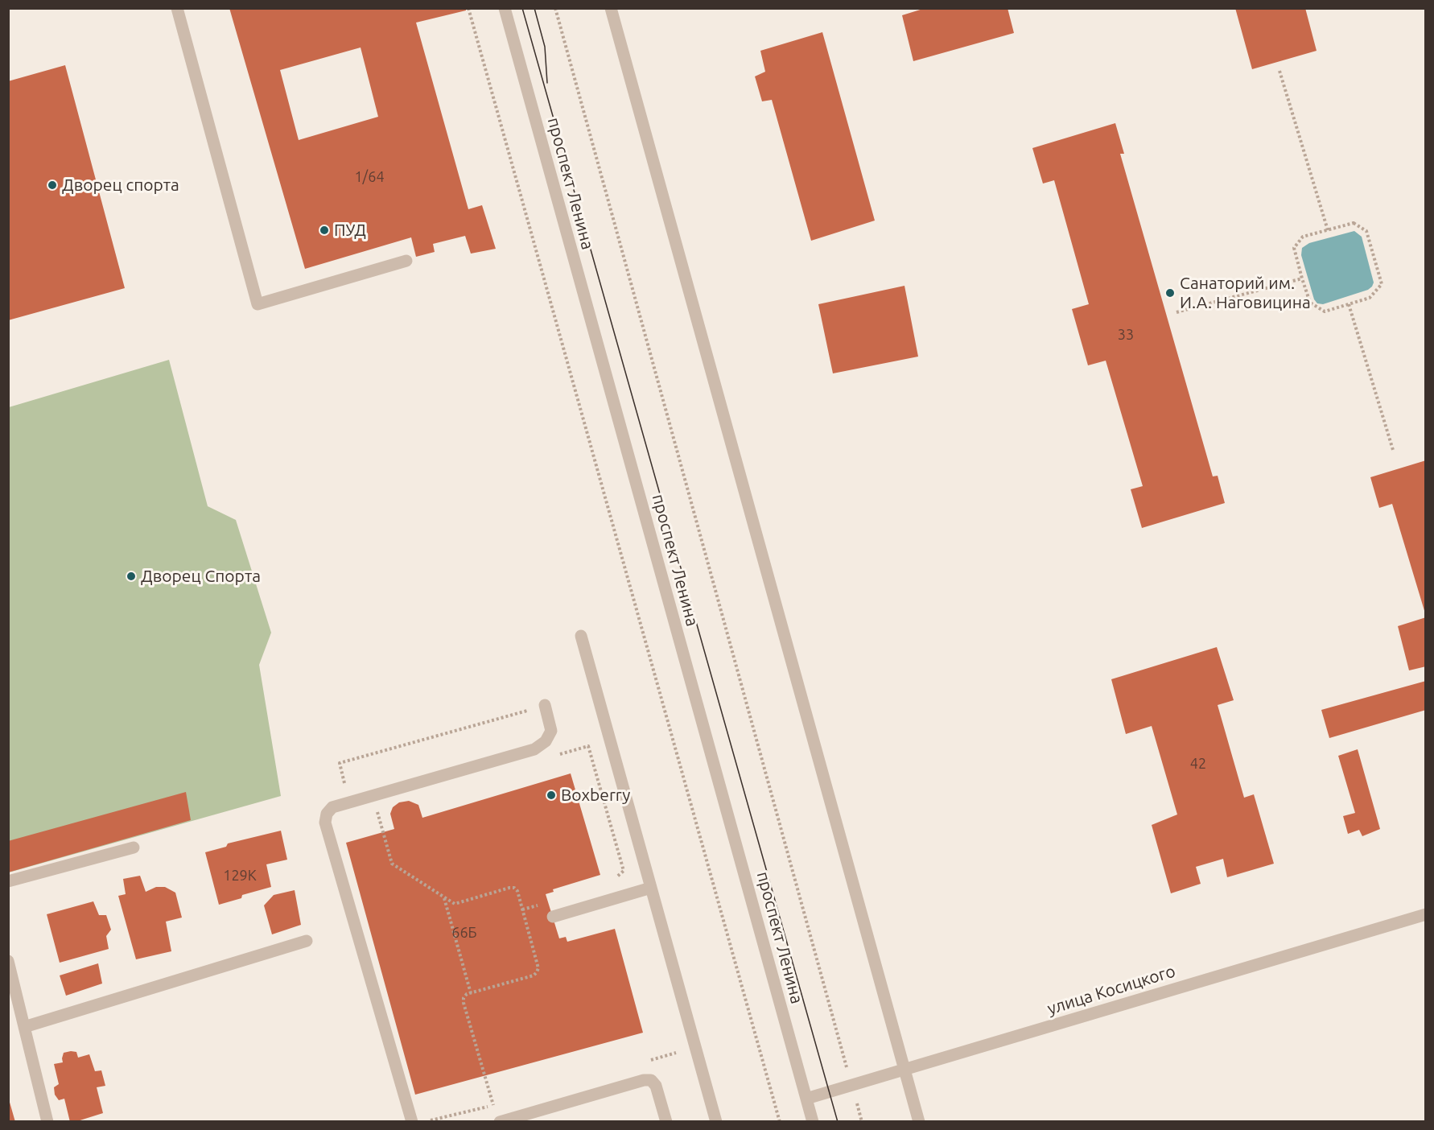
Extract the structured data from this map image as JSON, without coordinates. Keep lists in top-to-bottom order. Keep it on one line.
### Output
{"streets":{"street":["проспект Ленина","улица Косицкого"]},"crossings":[["проспект Ленина","улица Косицкого"]],"places":["Дворец спорта","ПУД","Санаторий им. И.А. Наговицина","Дворец Спорта","Boxberry"],"house_numbers":["1/64","33","42","129К","66Б"]}
